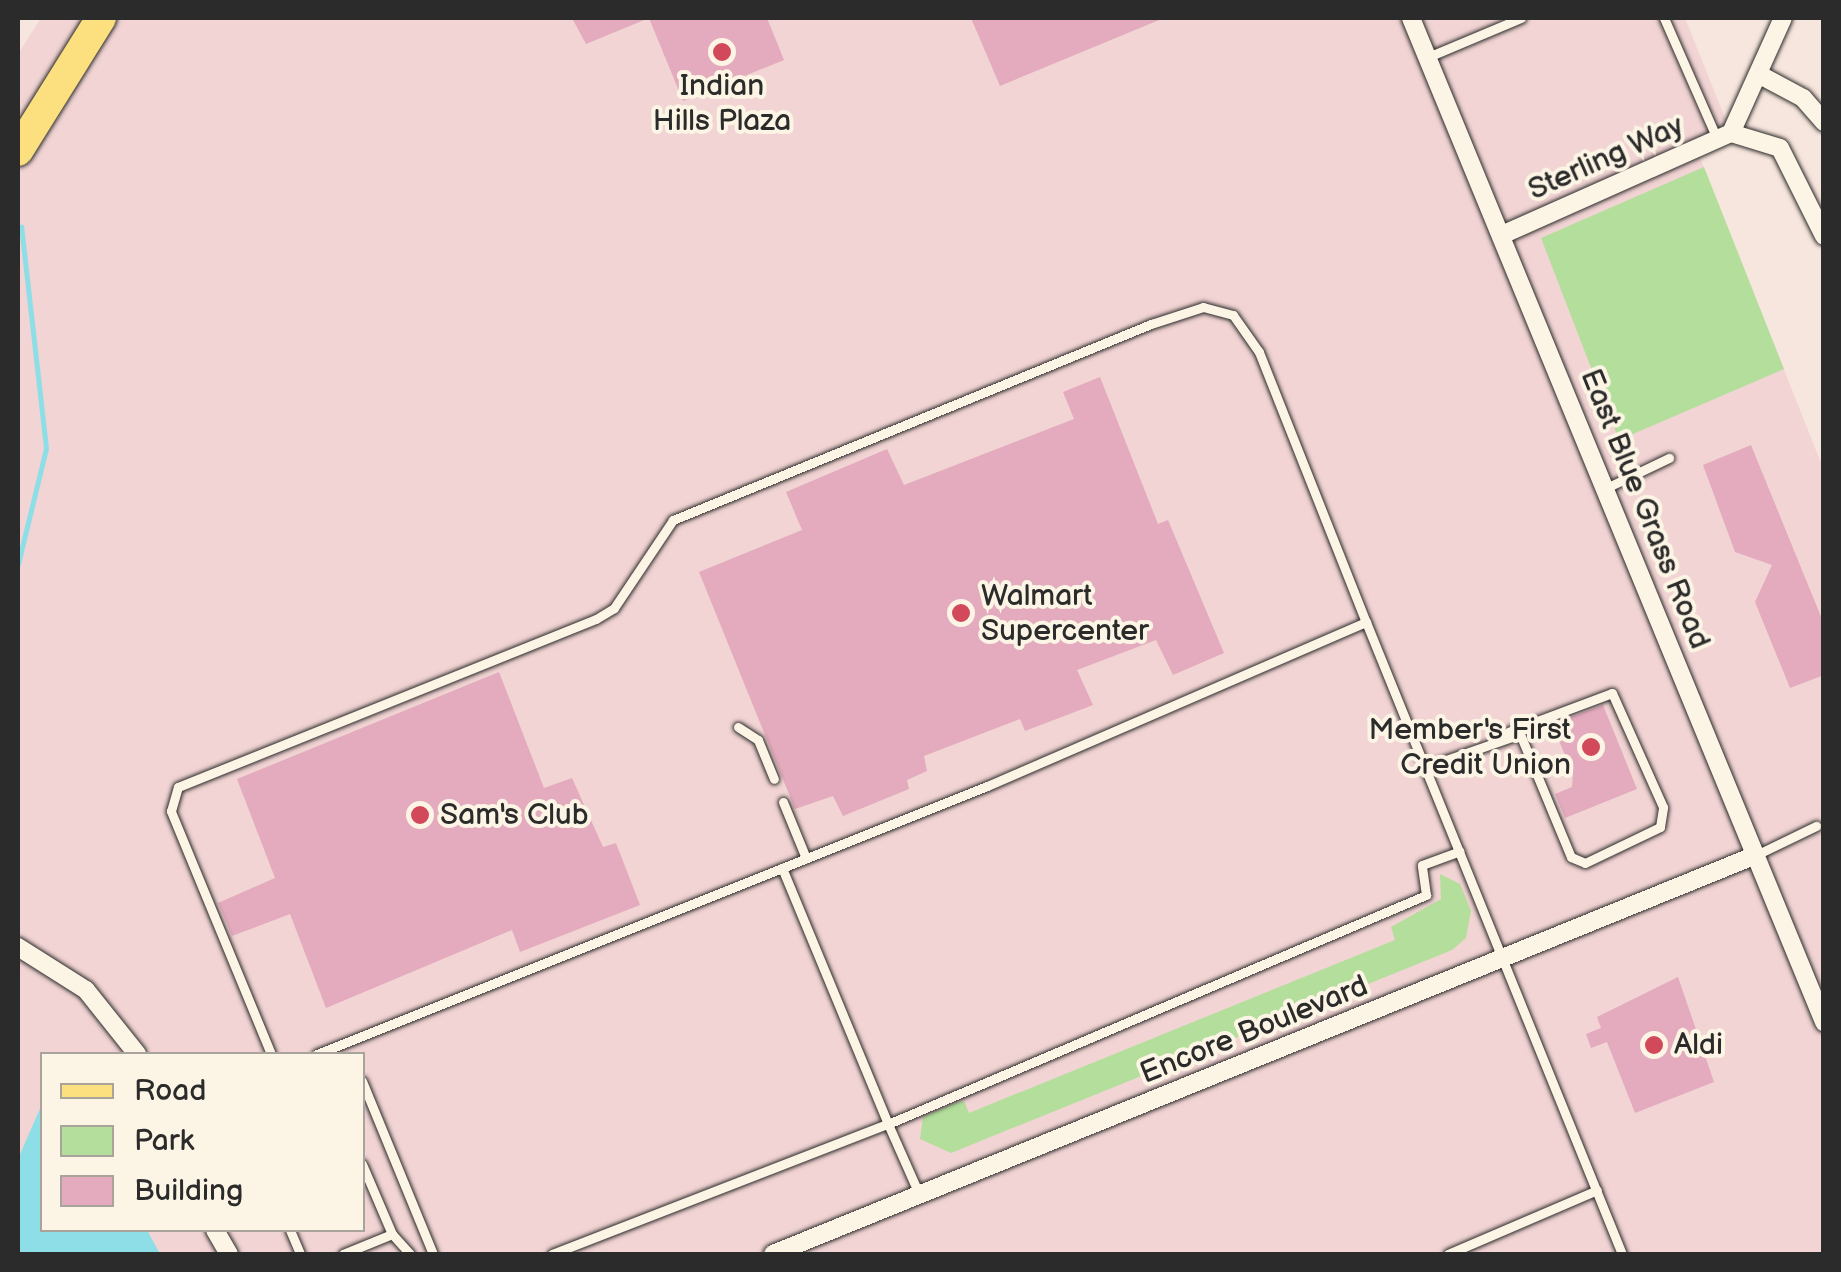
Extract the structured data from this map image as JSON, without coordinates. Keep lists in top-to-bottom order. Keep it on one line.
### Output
{"streets":{"street":["Sterling Way","East Blue Grass Road","Encore Boulevard"]},"crossings":[["Sterling Way","East Blue Grass Road"],["East Blue Grass Road","Encore Boulevard"]],"places":["Indian Hills Plaza","Walmart Supercenter","Member's First Credit Union","Sam's Club","Aldi"],"legend":["Road","Park","Building"]}
